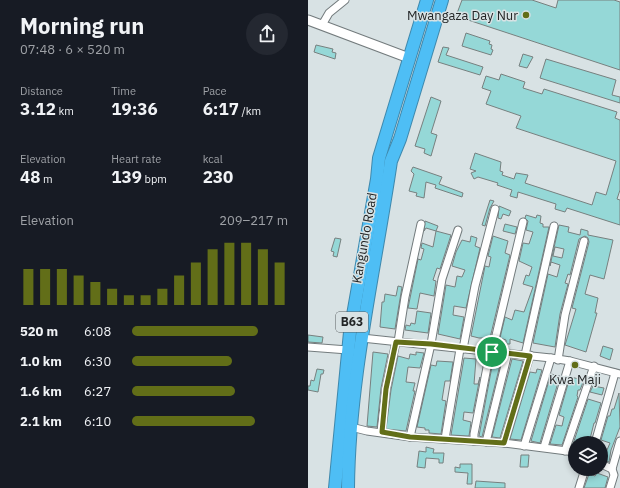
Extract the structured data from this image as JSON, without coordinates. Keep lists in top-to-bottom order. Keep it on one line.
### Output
{"streets":{"highway":["Kangundo Road","B63"]},"places":["Mwangaza Day Nur","Kwa Maji"],"page":{"heading":["Morning run","07:48 · 6 × 520 m"],"stats":[["Distance","3.12 km"],["Time","19:36"],["Pace","6:17 /km"],["Elevation","48 m"],["Heart rate","139 bpm"],["kcal","230"]],"chart":["Elevation","209–217 m"],"list":[{"name":"520 m","note":"6:08"},{"name":"1.0 km","note":"6:30"},{"name":"1.6 km","note":"6:27"},{"name":"2.1 km","note":"6:10"}]}}
